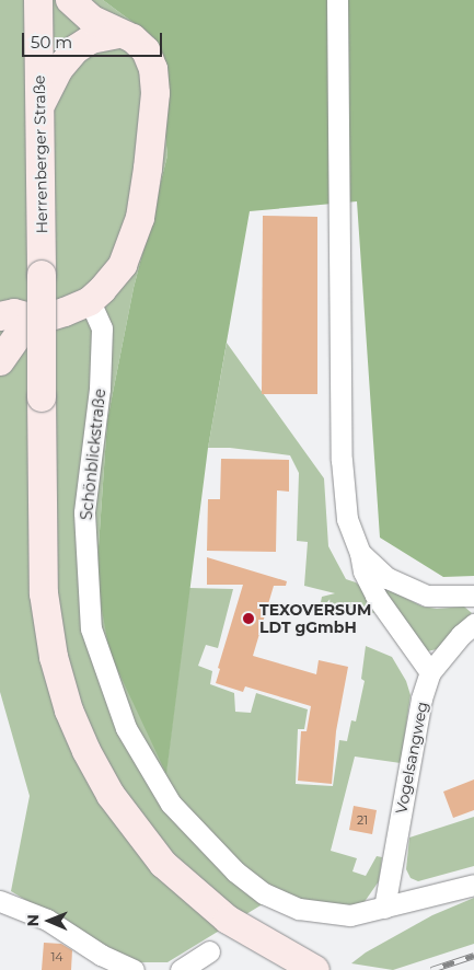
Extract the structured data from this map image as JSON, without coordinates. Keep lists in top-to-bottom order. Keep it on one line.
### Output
{"streets":{"main road":["Herrenberger Straße"],"street":["Schönblickstraße","Vogelsangweg"]},"crossings":[["Schönblickstraße","Vogelsangweg"]],"places":["TEXOVERSUM LDT gGmbH"],"house_numbers":["21","14"],"scale_bar":"50 m","north":"left"}
